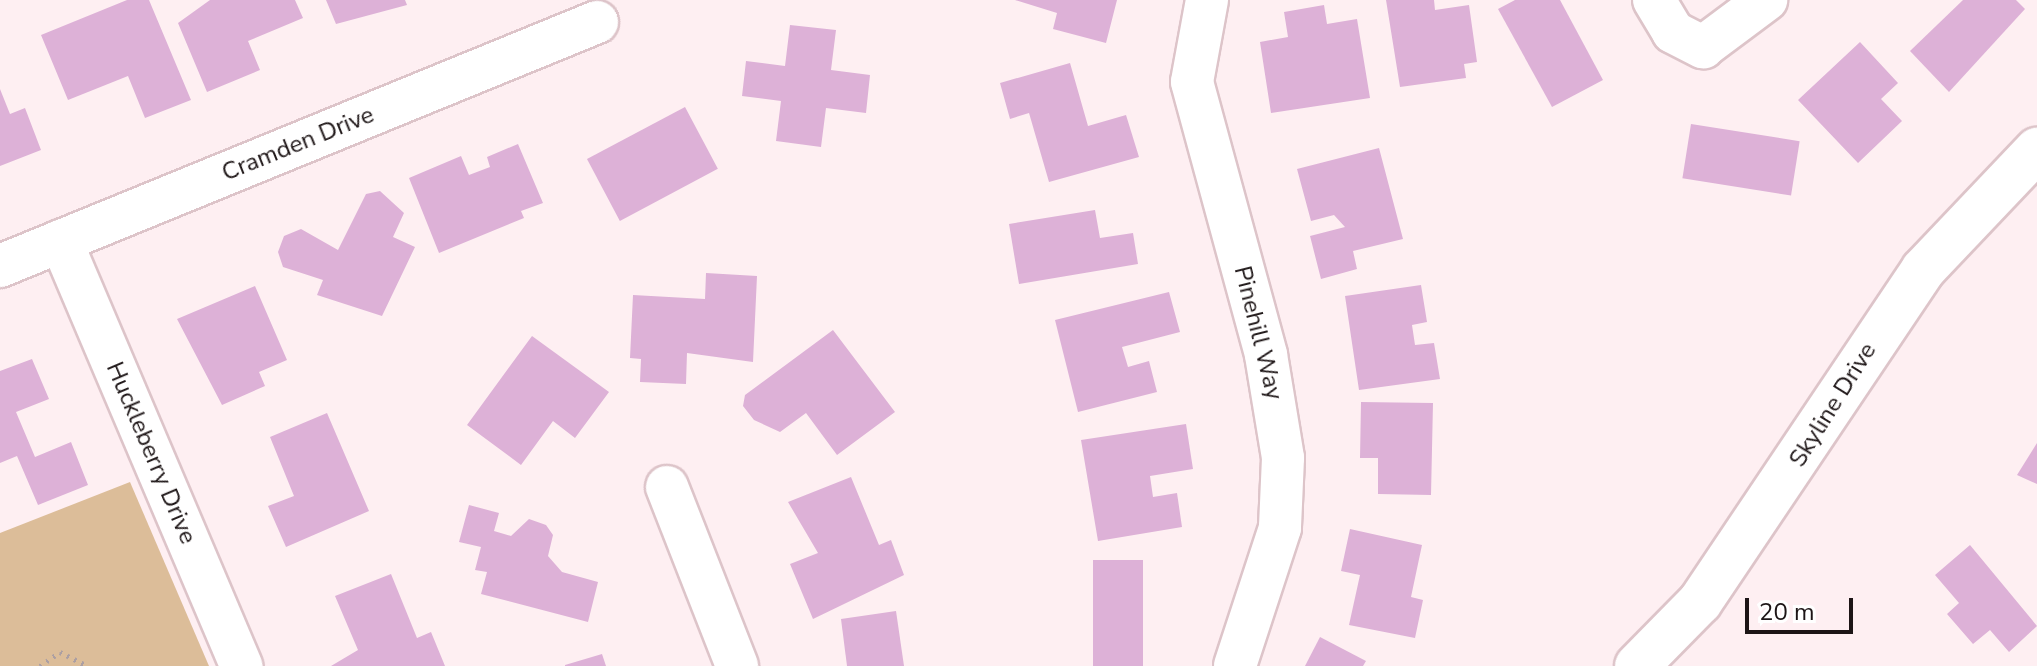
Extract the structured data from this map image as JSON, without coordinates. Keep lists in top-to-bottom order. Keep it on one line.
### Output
{"streets":{"street":["Cramden Drive","Pinehill Way","Skyline Drive","Huckleberry Drive"]},"crossings":[["Cramden Drive","Huckleberry Drive"]],"scale_bar":"20 m"}
